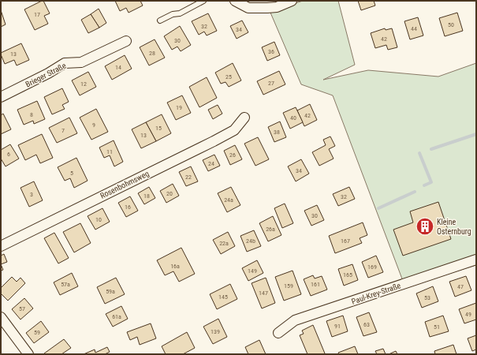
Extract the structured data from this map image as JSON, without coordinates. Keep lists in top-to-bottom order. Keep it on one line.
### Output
{"streets":{"street":["Brieger Straße","Rosenbohmsweg","Paul-Krey-Straße"]},"places":{"building":["Kleine Osternburg"]},"house_numbers":["17","50","32","44","34","42","30","36","28","13","14","25","27","12","19","8","42","40","9","15","7","38","13","11","6","26","24","34","5","22","20","3","18","32","24a","16","30","10","26a","24b","167","22a","16a","169","149","165","57a","161","159","47","59a","147","145","53","57","49","61a","63","91","51","139","59"]}
